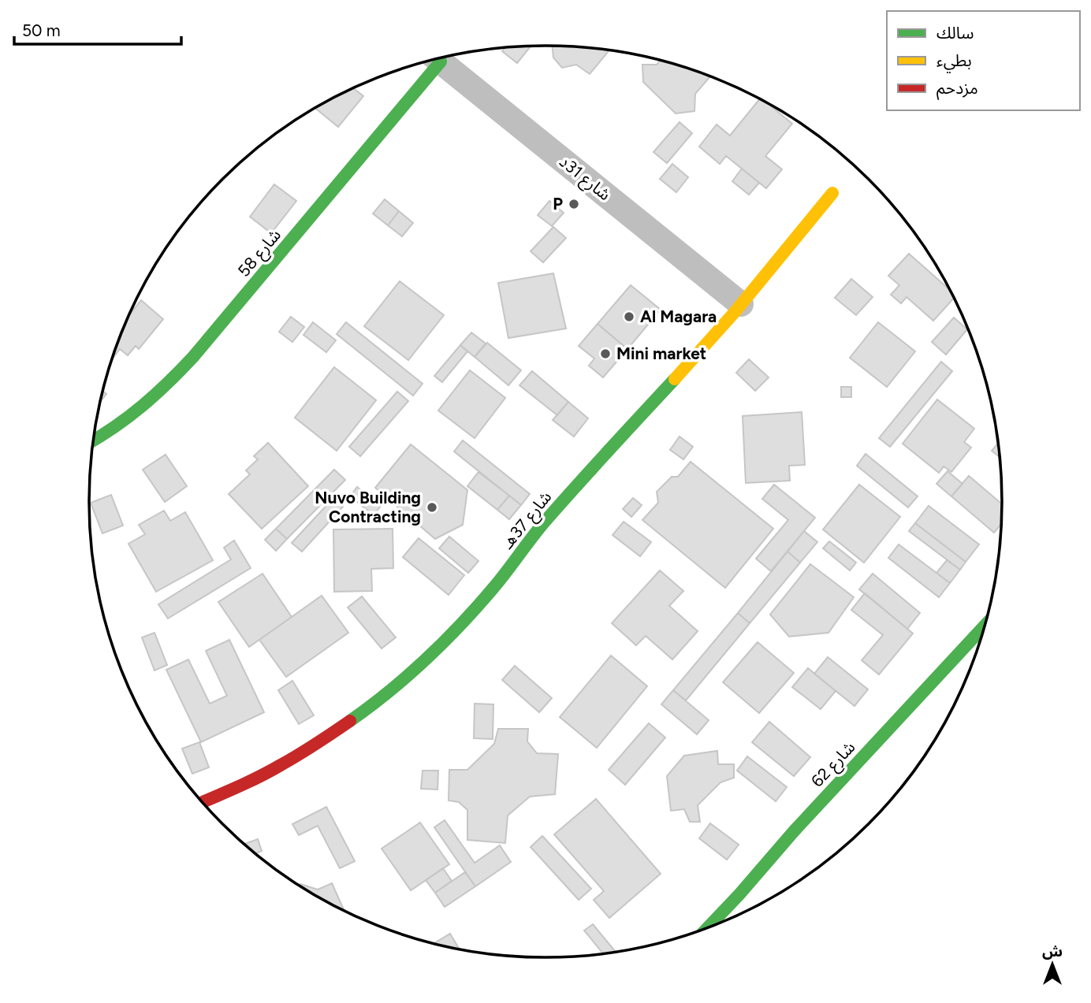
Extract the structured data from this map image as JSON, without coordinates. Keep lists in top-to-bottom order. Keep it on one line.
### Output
{"streets":{"street":["شارع 31د","شارع 58","شارع 37هـ","شارع 62"]},"crossings":[["شارع 31د","شارع 37هـ"]],"places":["P","Al Magara","Mini market","Nuvo Building Contracting"],"legend":["سالك","بطيء","مزدحم"],"scale_bar":"50 m","north":"top"}
